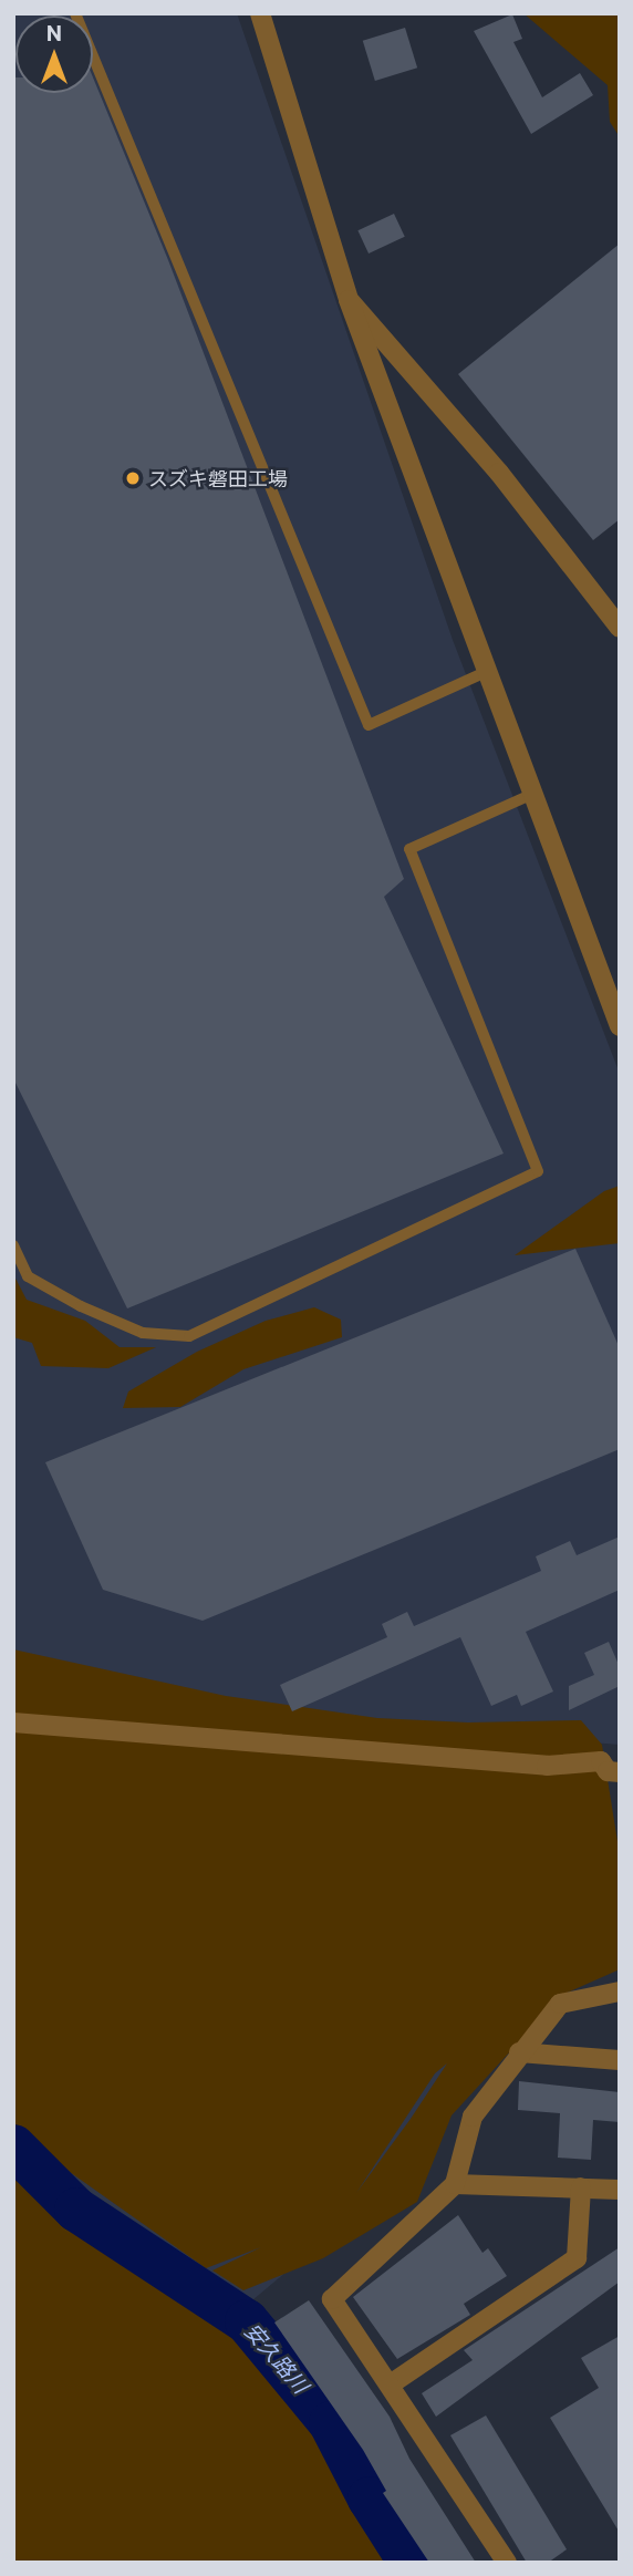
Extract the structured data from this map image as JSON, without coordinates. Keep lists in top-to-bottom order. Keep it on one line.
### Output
{"water":["安久路川"],"places":["スズキ磐田工場"],"north":"top"}
